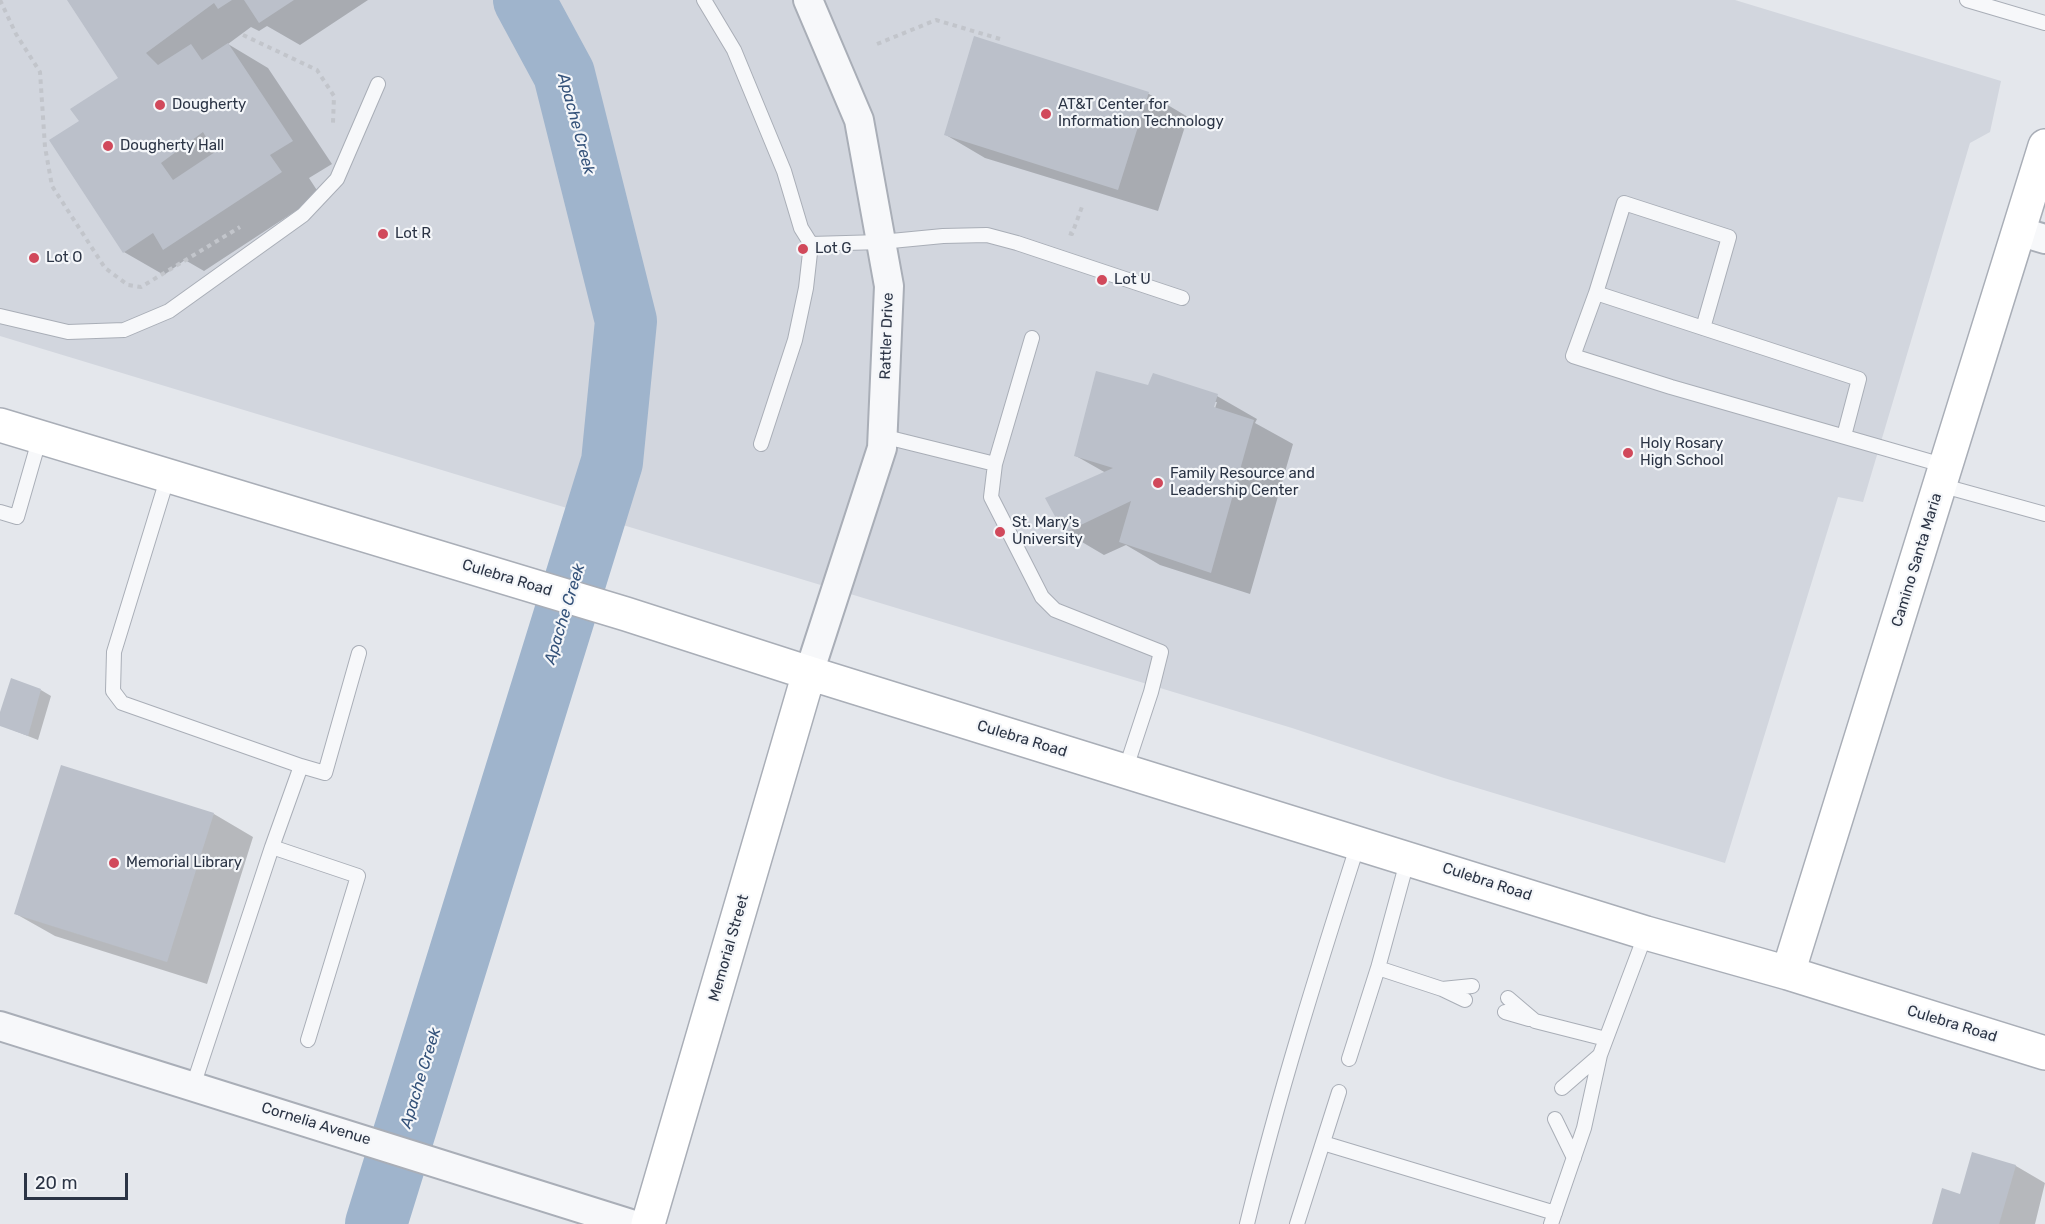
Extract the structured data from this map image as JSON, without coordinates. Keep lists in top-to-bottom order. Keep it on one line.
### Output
{"streets":{"main road":["Camino Santa Maria","Culebra Road","Memorial Street"],"street":["Rattler Drive","Cornelia Avenue"]},"crossings":[["Rattler Drive","Culebra Road"],["Rattler Drive","Memorial Street"],["Camino Santa Maria","Culebra Road"],["Culebra Road","Memorial Street"]],"water":["Apache Creek"],"places":["Dougherty","AT&T Center for Information Technology","Dougherty Hall","Lot R","Lot G","Lot O","Lot U","Holy Rosary High School","Family Resource and Leadership Center","St. Mary's University","Memorial Library"],"scale_bar":"20 m"}
